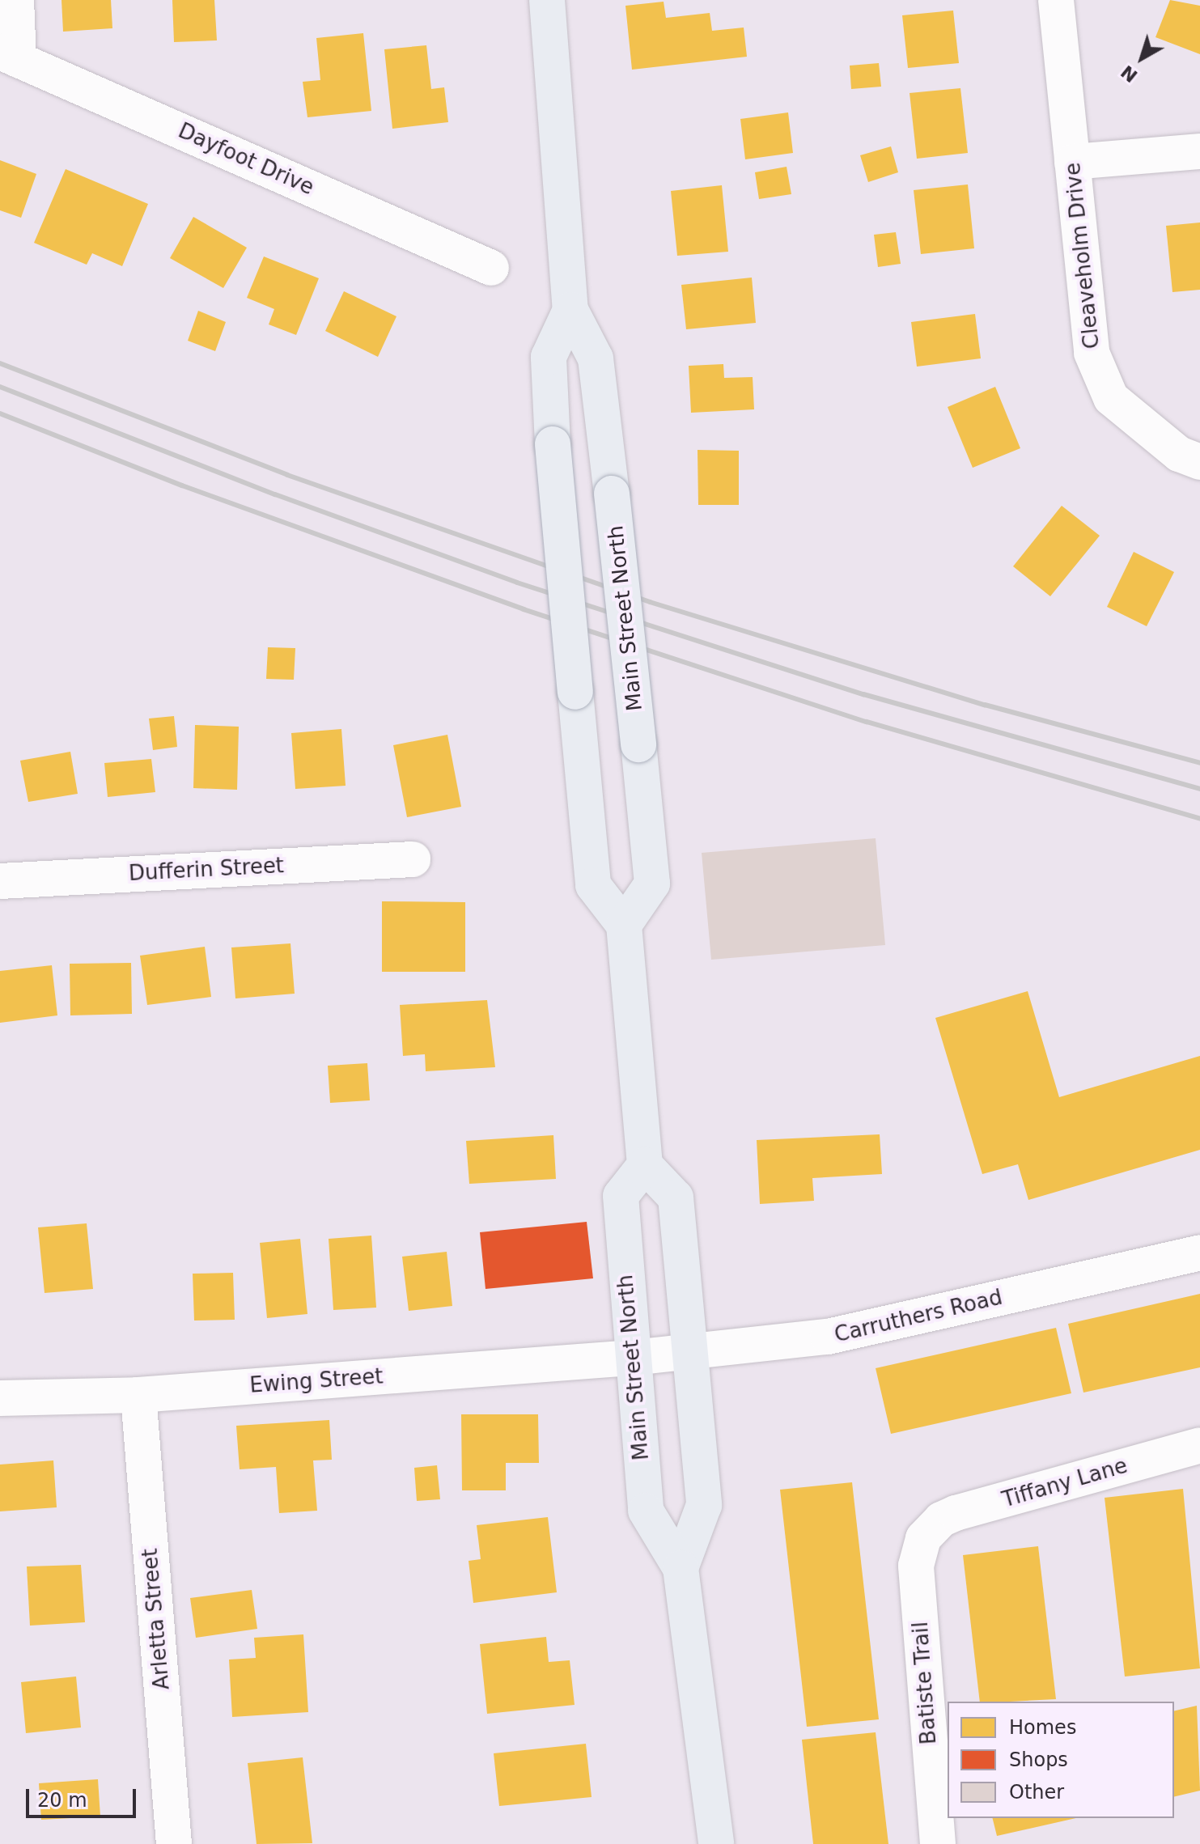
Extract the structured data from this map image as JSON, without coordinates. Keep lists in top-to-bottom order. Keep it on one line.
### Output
{"streets":{"main road":["Main Street North"],"street":["Dayfoot Drive","Cleaveholm Drive","Dufferin Street","Carruthers Road","Ewing Street","Tiffany Lane","Arletta Street","Batiste Trail"]},"crossings":[["Main Street North","Carruthers Road"],["Main Street North","Ewing Street"],["Carruthers Road","Ewing Street"],["Ewing Street","Arletta Street"],["Tiffany Lane","Batiste Trail"]],"legend":["Homes","Shops","Other"],"scale_bar":"20 m","north":"bottom left"}
